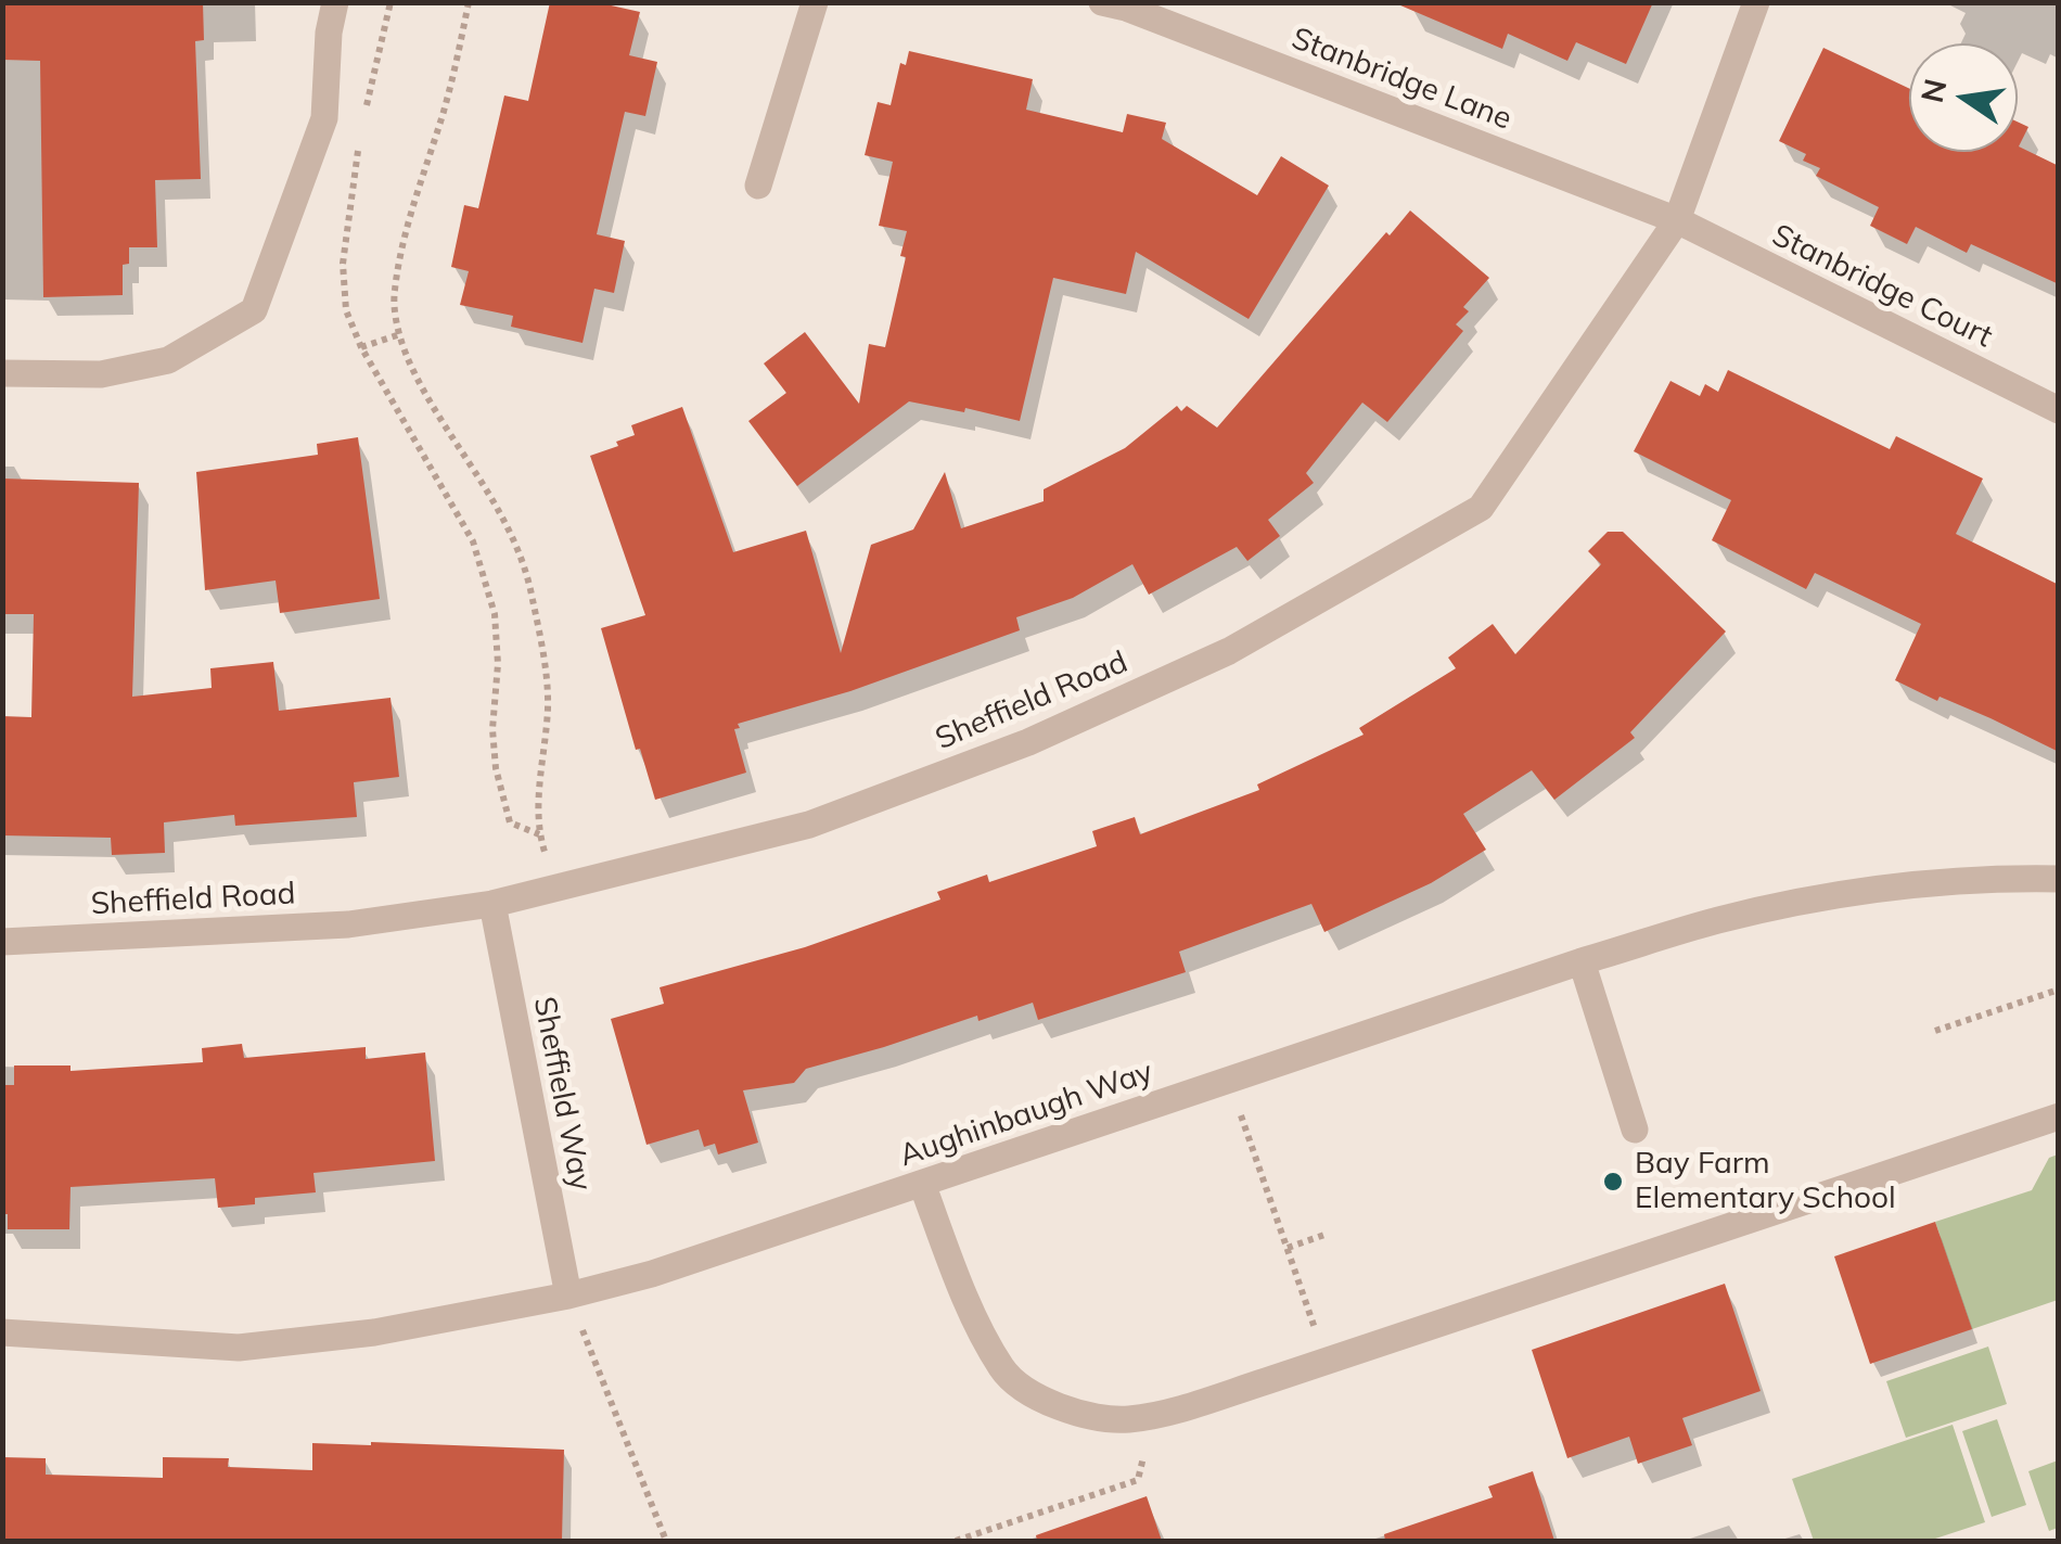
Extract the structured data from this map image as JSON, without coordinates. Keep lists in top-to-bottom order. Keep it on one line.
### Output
{"streets":{"street":["Stanbridge Lane","Stanbridge Court","Sheffield Road","Sheffield Way","Aughinbaugh Way"]},"crossings":[["Stanbridge Lane","Stanbridge Court"],["Stanbridge Lane","Sheffield Road"],["Stanbridge Court","Sheffield Road"],["Sheffield Road","Sheffield Way"],["Sheffield Way","Aughinbaugh Way"]],"places":["Bay Farm Elementary School"],"north":"left"}
